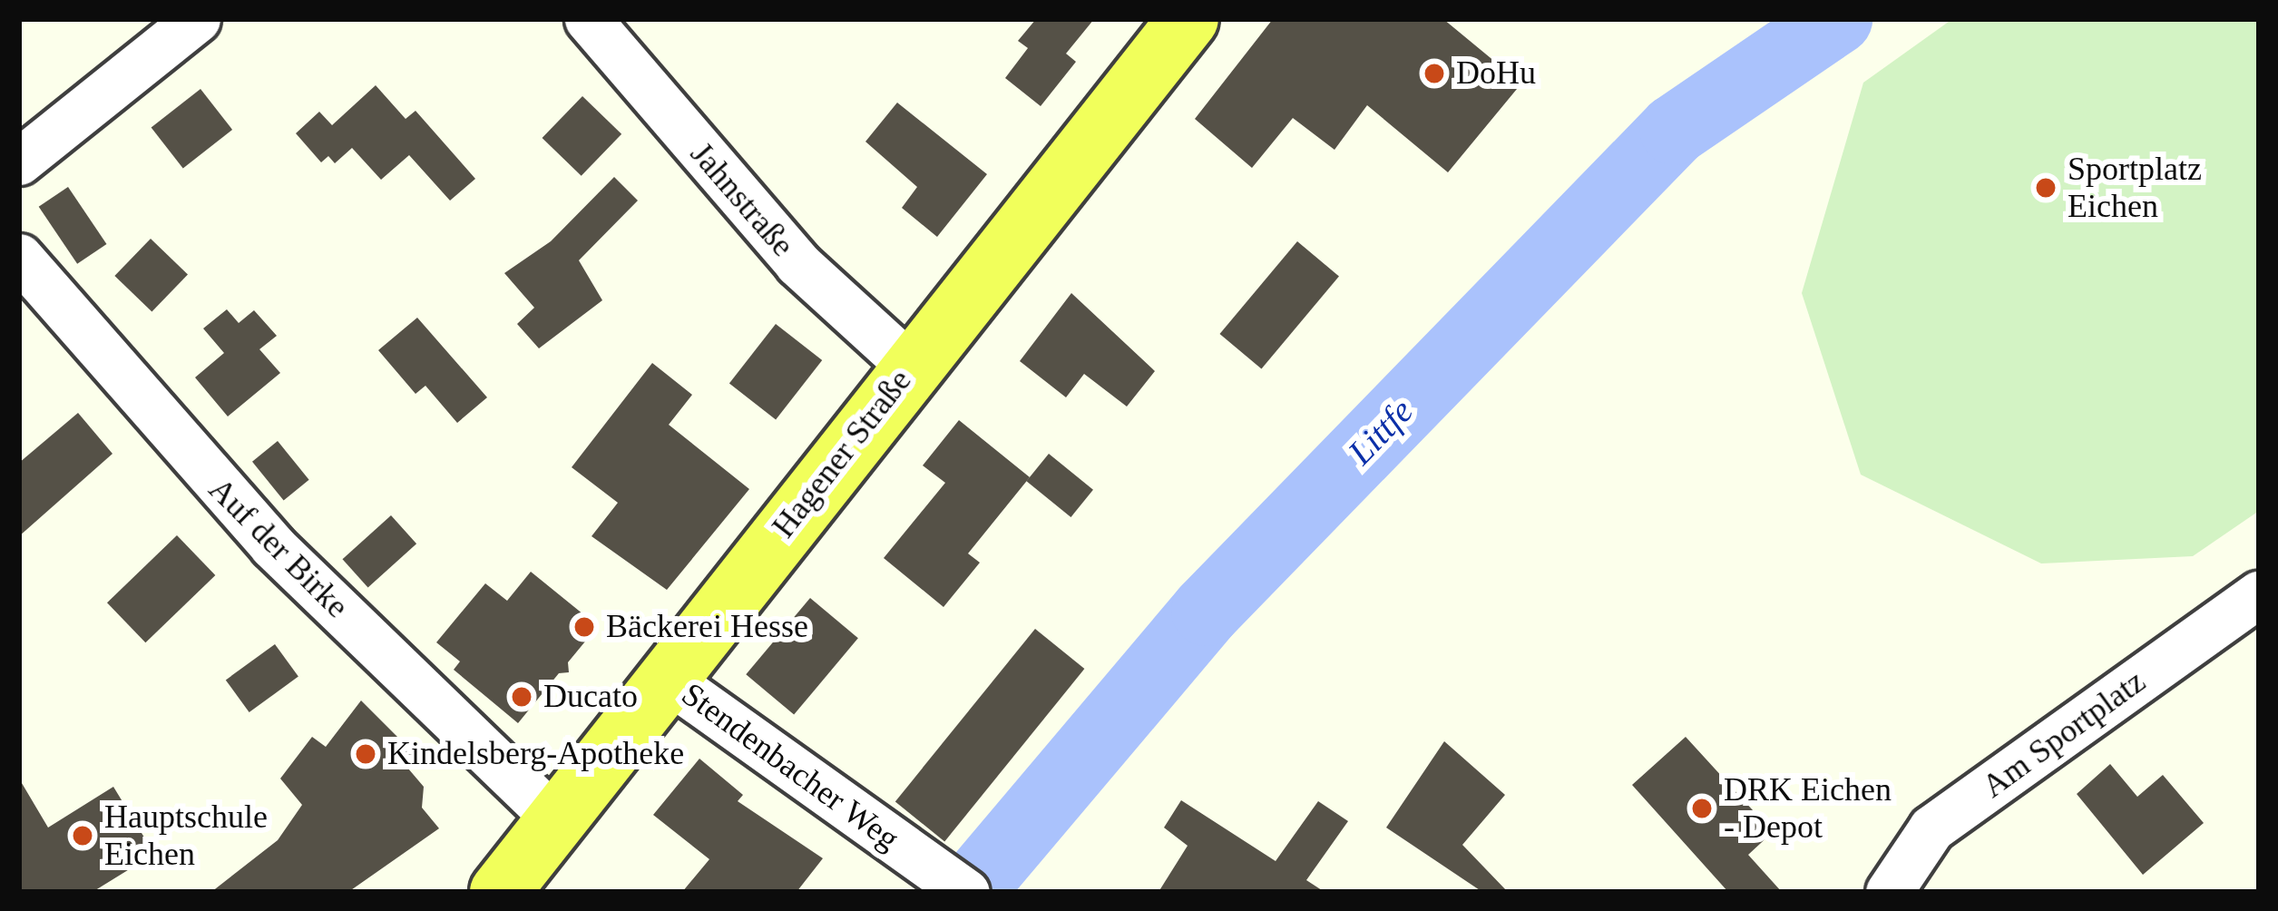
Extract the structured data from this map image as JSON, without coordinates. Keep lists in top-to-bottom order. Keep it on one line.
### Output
{"streets":{"main road":["Hagener Straße"],"street":["Jahnstraße","Auf der Birke","Am Sportplatz","Stendenbacher Weg"]},"crossings":[["Jahnstraße","Hagener Straße"],["Hagener Straße","Auf der Birke"],["Hagener Straße","Stendenbacher Weg"]],"water":["Littfe"],"places":["DoHu","Sportplatz Eichen","Bäckerei Hesse","Ducato","Kindelsberg-Apotheke","DRK Eichen - Depot","Hauptschule Eichen"]}
